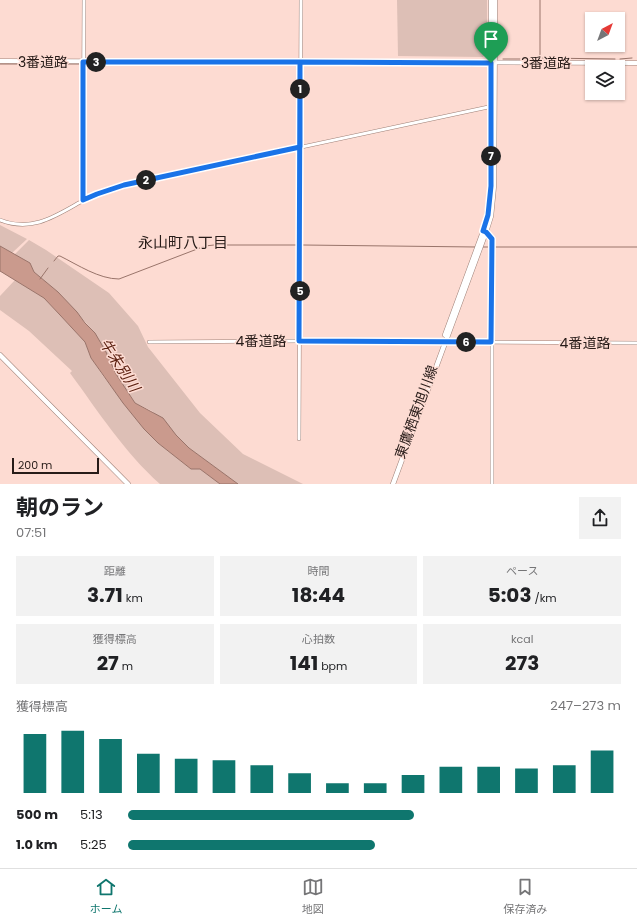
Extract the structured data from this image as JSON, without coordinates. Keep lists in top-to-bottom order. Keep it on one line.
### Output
{"streets":{"main road":["東鷹栖東旭川線"],"street":["3番道路","4番道路"]},"crossings":[["4番道路","東鷹栖東旭川線"]],"districts":["永山町八丁目"],"water":["牛朱別川"],"scale_bar":"200 m","north":"top right","page":{"pins":["3","1","7","2","5","6"],"scale":"200 m","heading":["朝のラン","07:51"],"stats":[["距離","3.71 km"],["時間","18:44"],["ペース","5:03 /km"],["獲得標高","27 m"],["心拍数","141 bpm"],["kcal","273"]],"chart":["獲得標高","247–273 m"],"list":[{"name":"500 m","note":"5:13"},{"name":"1.0 km","note":"5:25"}],"tabs":["ホーム","地図","保存済み"]}}
